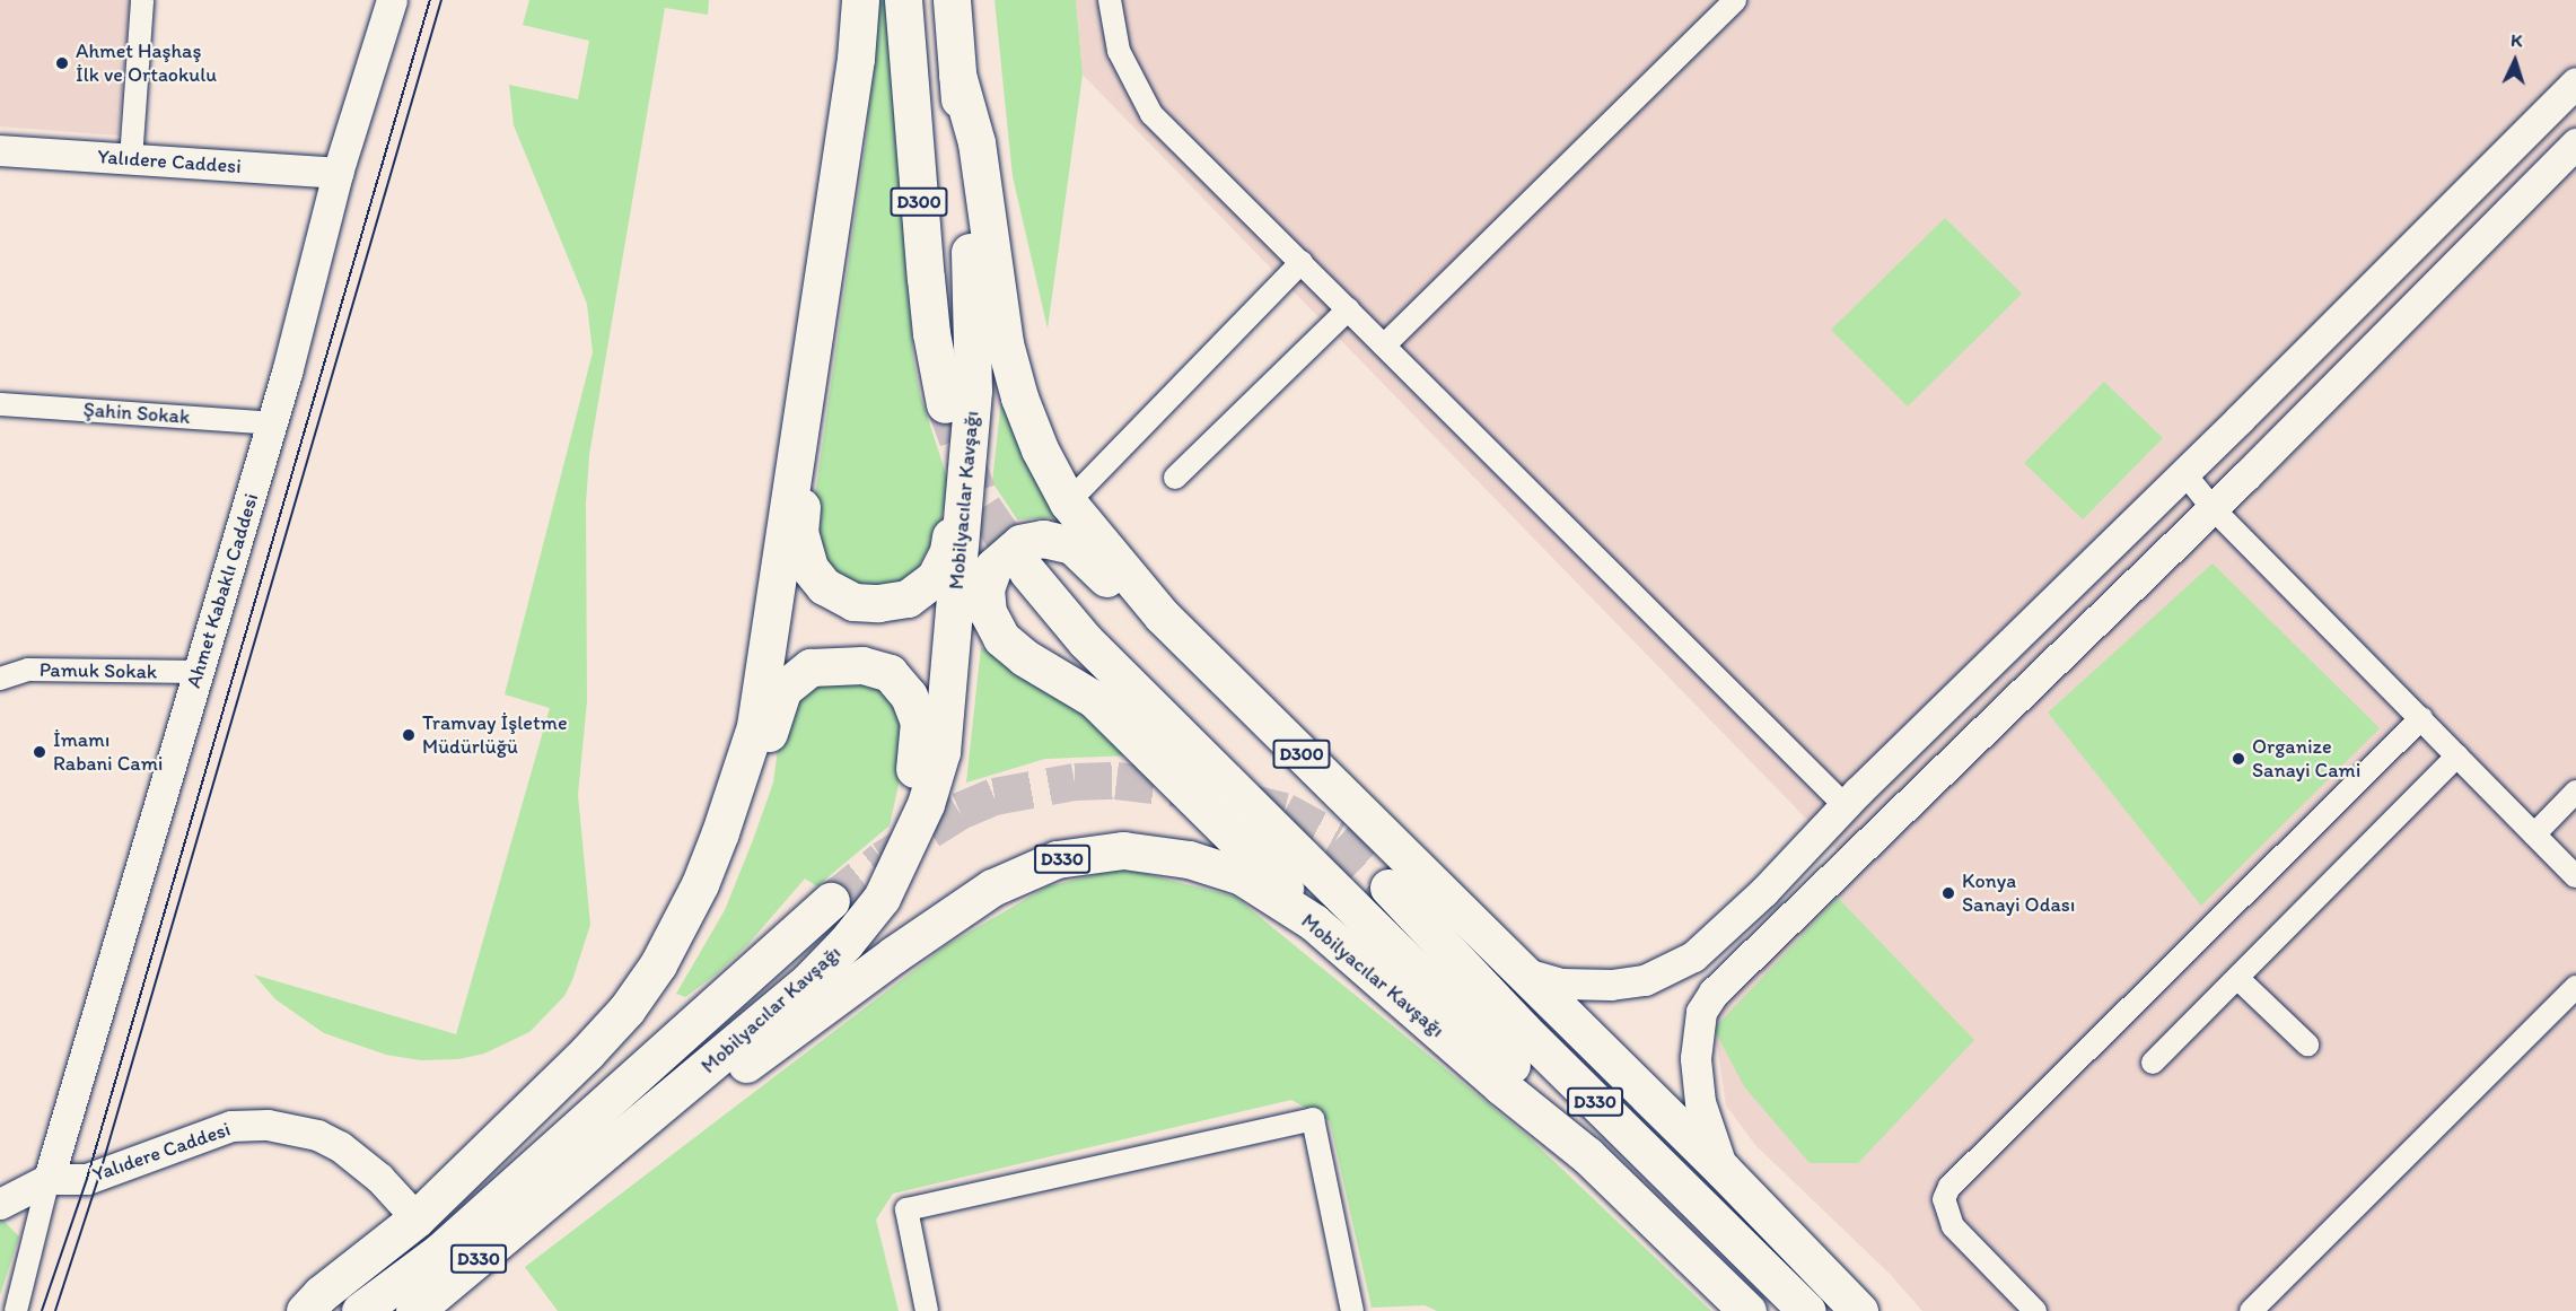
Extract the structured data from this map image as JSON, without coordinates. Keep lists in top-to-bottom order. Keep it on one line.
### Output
{"streets":{"highway":["D300","Mobilyacılar Kavşağı","D330"],"street":["Yalıdere Caddesi","Şahin Sokak","Ahmet Kabaklı Caddesi","Pamuk Sokak"]},"crossings":[["Yalıdere Caddesi","Ahmet Kabaklı Caddesi"],["D300","Mobilyacılar Kavşağı"],["Şahin Sokak","Ahmet Kabaklı Caddesi"],["Mobilyacılar Kavşağı","D330"],["Ahmet Kabaklı Caddesi","Pamuk Sokak"]],"places":["Ahmet Haşhaş İlk ve Ortaokulu","Tramvay İşletme Müdürlüğü","İmamı Rabani Cami","Organize Sanayi Cami","Konya Sanayi Odası"],"north":"top"}
